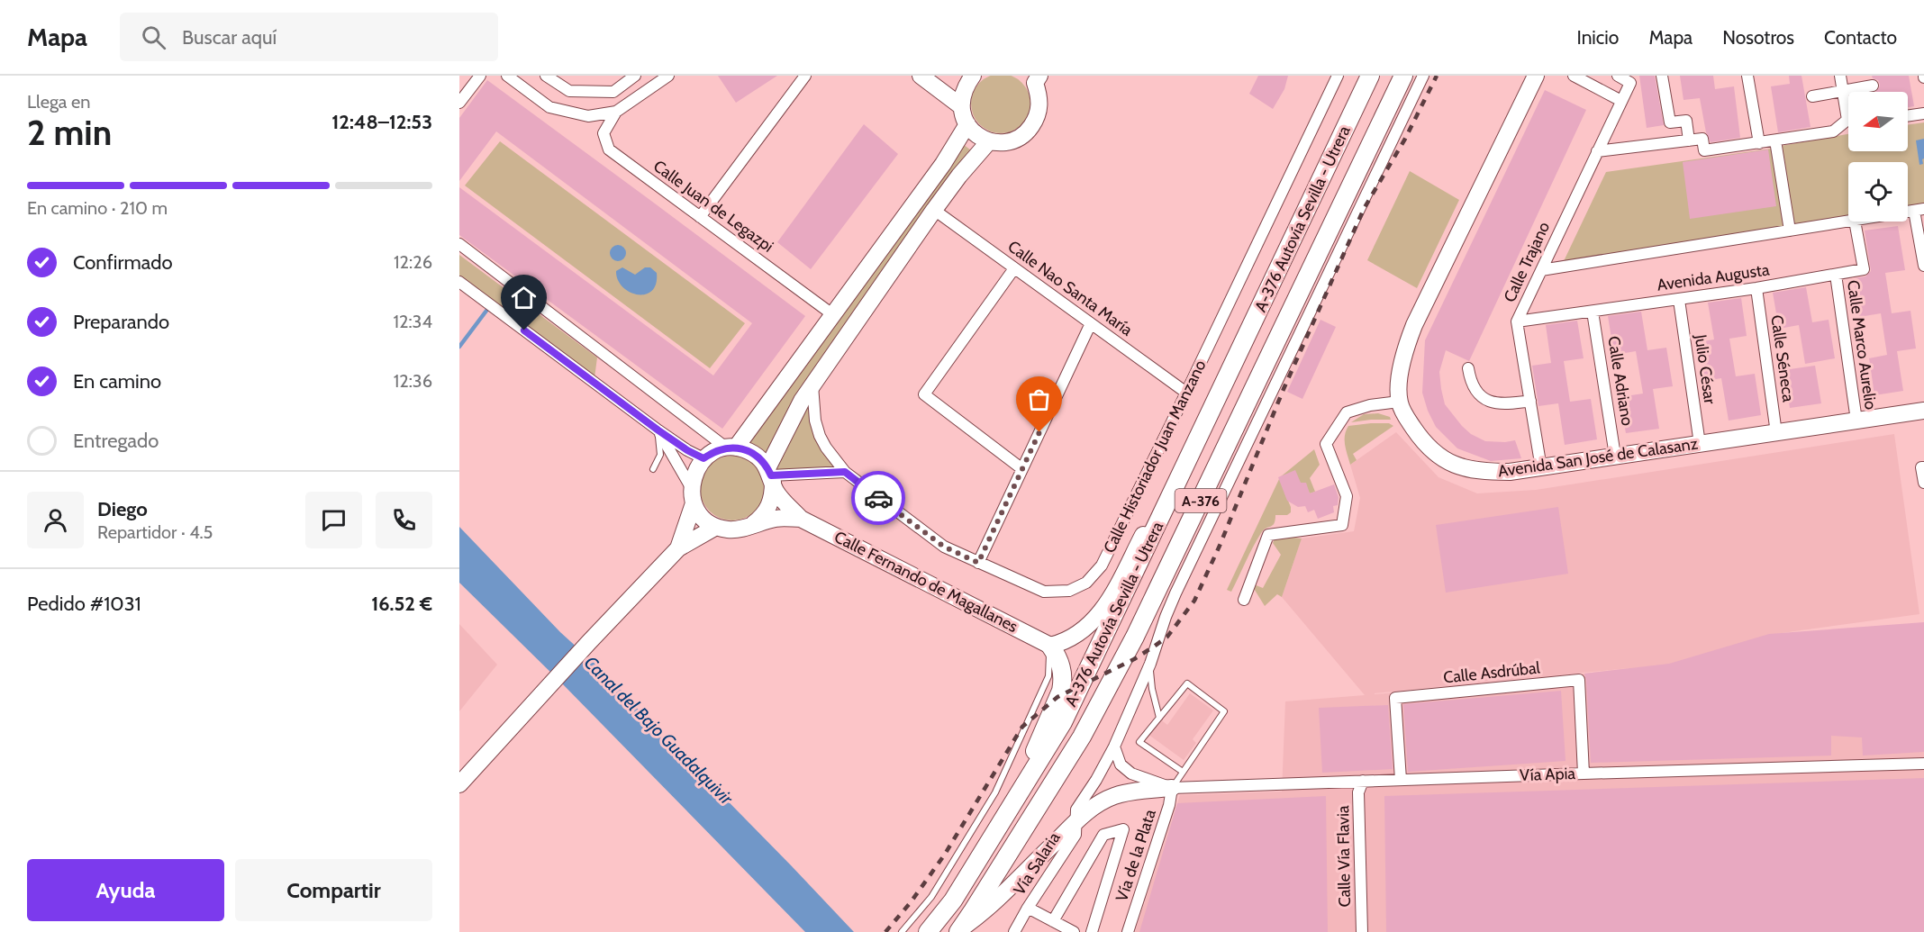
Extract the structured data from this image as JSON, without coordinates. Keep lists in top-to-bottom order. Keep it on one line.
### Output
{"streets":{"main road":["A-376 Autovía Sevilla - Utrera","A-376"],"street":["Calle Juan de Legazpi","Calle Trajano","Avenida Augusta","Calle Nao Santa María","Calle Marco Aurelio","Calle Séneca","Julio César","Calle Adriano","Calle Historiador Juan Manzano","Avenida San José de Calasanz","Calle Fernando de Magallanes","Calle Asdrúbal","Vía Apia","Vía de la Plata","Calle Vía Flavia","Vía Salaria"]},"crossings":[["A-376 Autovía Sevilla - Utrera","Vía Apia"],["Calle Trajano","Avenida Augusta"],["Calle Trajano","Avenida San José de Calasanz"],["Avenida Augusta","Calle Marco Aurelio"],["Avenida Augusta","Calle Séneca"],["Avenida Augusta","Julio César"],["Avenida Augusta","Calle Adriano"],["Calle Nao Santa María","Calle Historiador Juan Manzano"],["Calle Marco Aurelio","Avenida San José de Calasanz"],["Calle Séneca","Avenida San José de Calasanz"],["Julio César","Avenida San José de Calasanz"],["Calle Adriano","Avenida San José de Calasanz"],["Calle Asdrúbal","Vía Apia"],["Vía Apia","Vía de la Plata"],["Vía Apia","Calle Vía Flavia"],["Vía Apia","Vía Salaria"]],"water":["Canal del Bajo Guadalquivir"],"north":"left","page":{"header":"Mapa","search":"Buscar aquí","nav":["Inicio","Mapa","Nosotros","Contacto"],"heading":["2 min","Llega en","12:48–12:53"],"panel":["Diego","Repartidor · 4.5","Pedido #1031","16.52 €"],"bar":"En camino · 210 m","list":[["Confirmado","12:26"],["Preparando","12:34"],["En camino","12:36"],"Entregado"],"buttons":["Ayuda","Compartir"]}}
